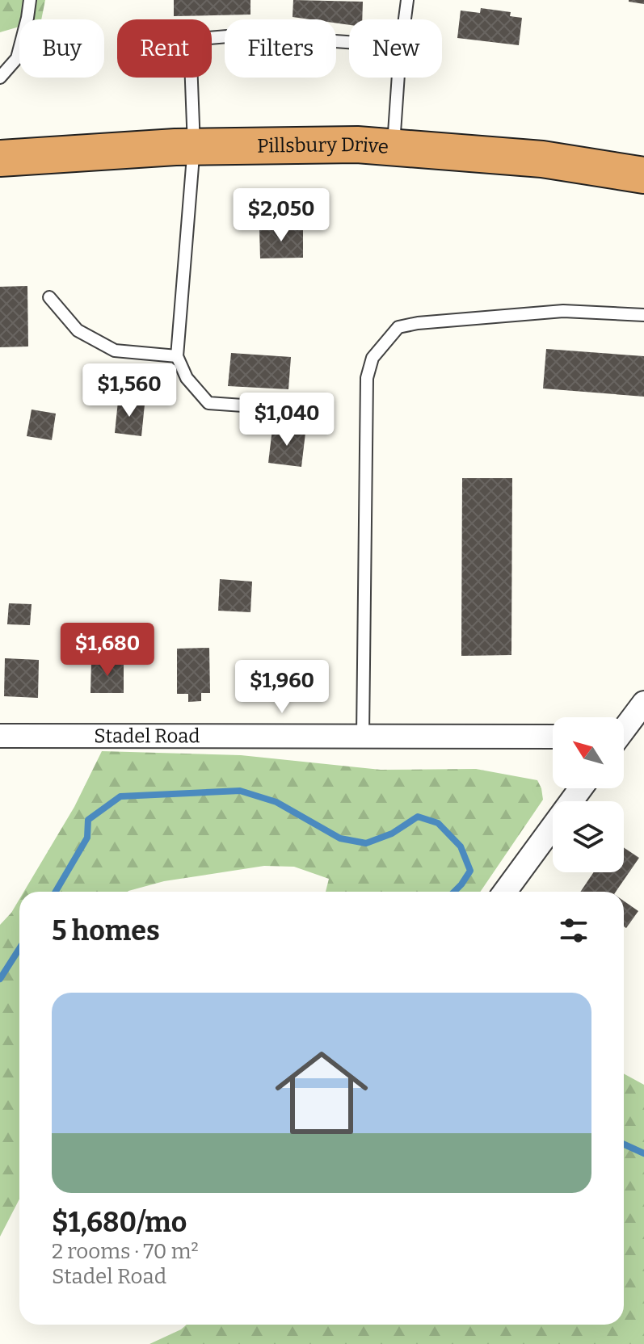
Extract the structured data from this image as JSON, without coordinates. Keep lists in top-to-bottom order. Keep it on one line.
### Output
{"streets":{"highway":["Pillsbury Drive"],"street":["Stadel Road"]},"north":"top left","page":{"chip":["Buy","Rent","Filters","New"],"price":["$2,050","$1,560","$1,040","$1,680","$1,960"],"heading":"5 homes","list":[{"name":"$1,680/mo","note":"2 rooms · 70 m² · Stadel Road"}]}}
